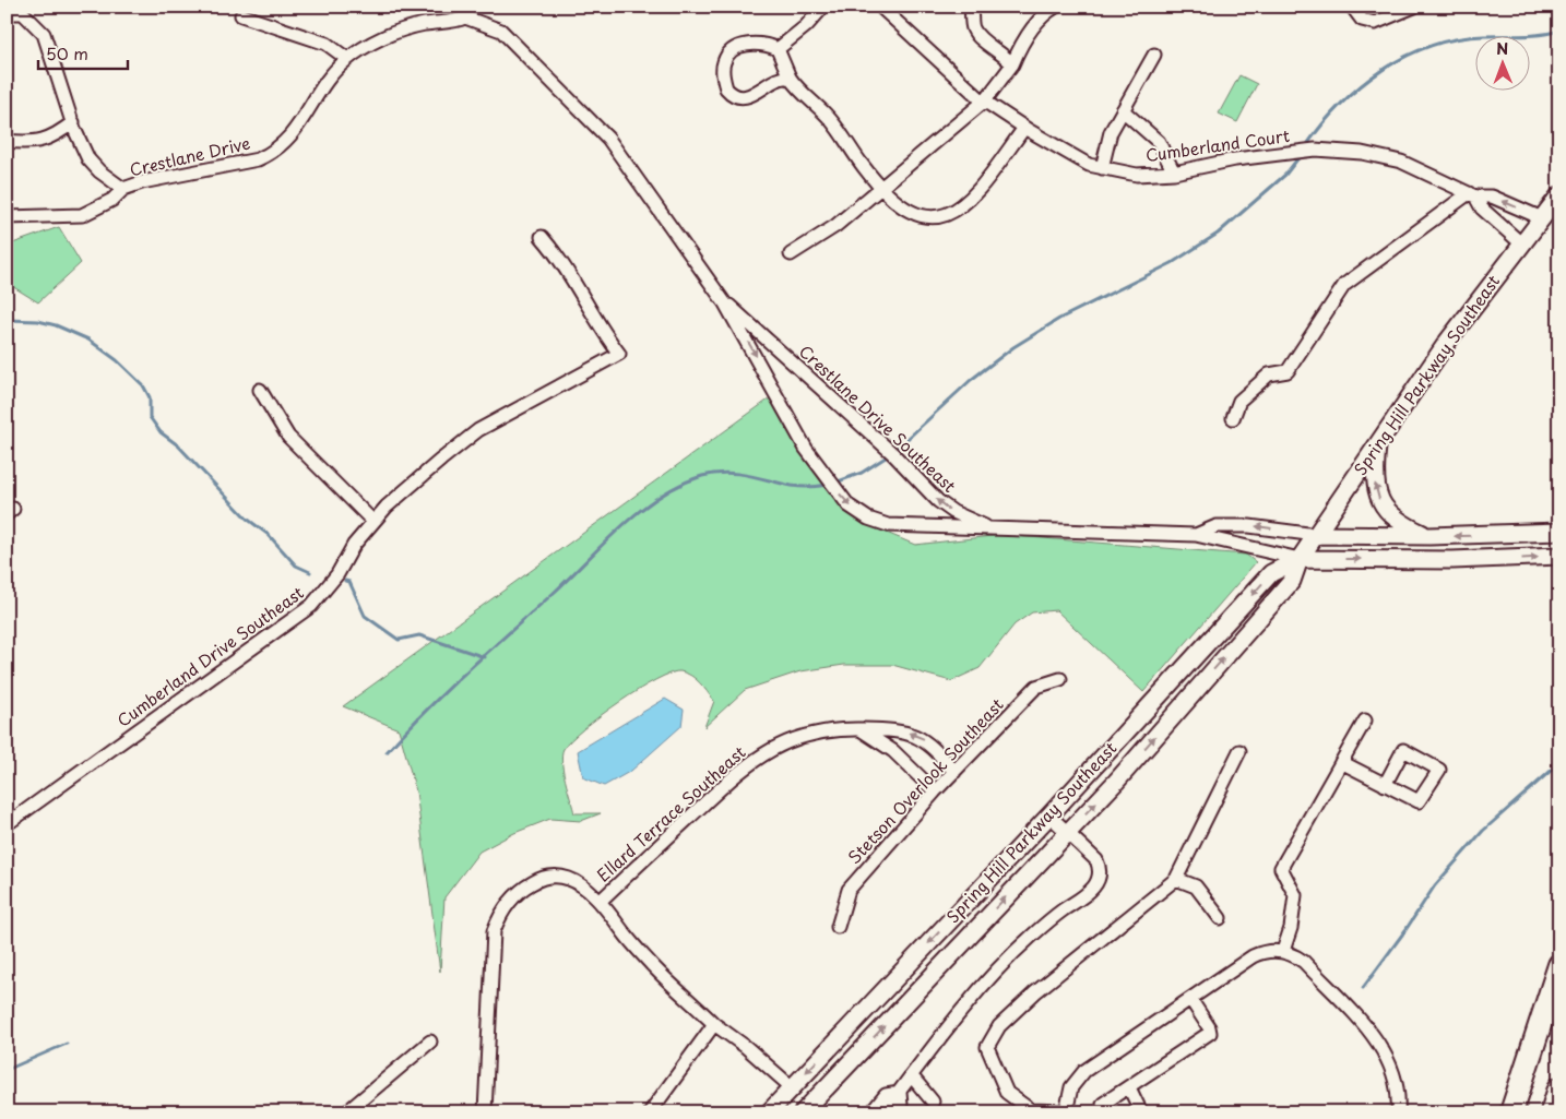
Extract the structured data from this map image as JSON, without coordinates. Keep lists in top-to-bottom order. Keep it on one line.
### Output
{"streets":{"street":["Cumberland Court","Crestlane Drive","Spring Hill Parkway Southeast","Crestlane Drive Southeast","Cumberland Drive Southeast","Stetson Overlook Southeast","Ellard Terrace Southeast"]},"crossings":[["Cumberland Court","Spring Hill Parkway Southeast"],["Crestlane Drive","Crestlane Drive Southeast"],["Stetson Overlook Southeast","Ellard Terrace Southeast"]],"scale_bar":"50 m","north":"top"}
